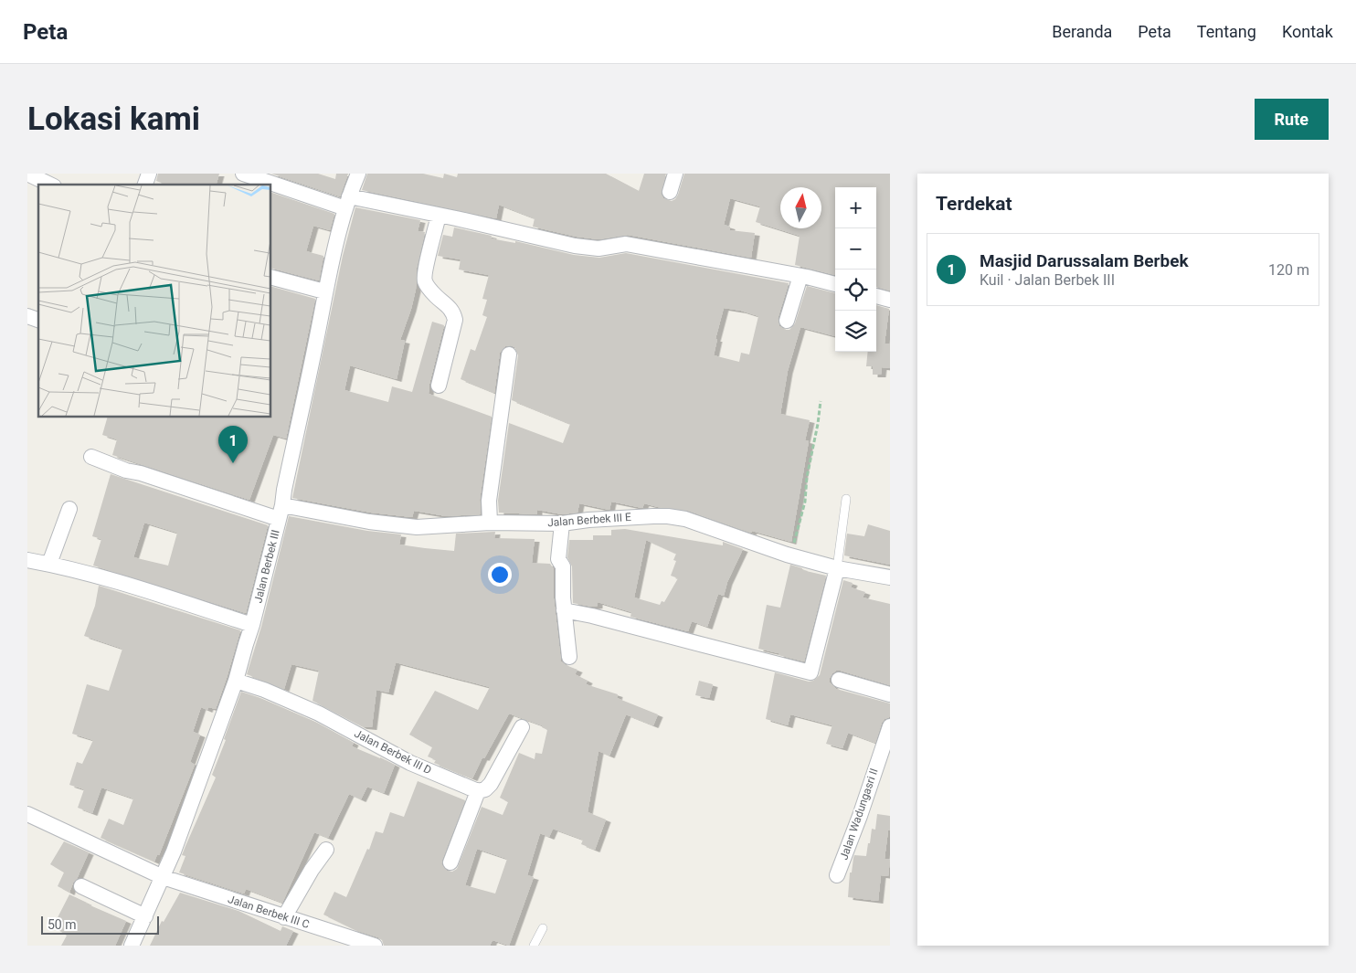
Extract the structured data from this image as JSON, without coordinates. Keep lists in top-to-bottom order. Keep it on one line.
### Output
{"streets":{"street":["Jalan Berbek III E","Jalan Berbek III","Jalan Berbek III D","Jalan Wadungasri II","Jalan Berbek III C"]},"crossings":[["Jalan Berbek III E","Jalan Berbek III"],["Jalan Berbek III","Jalan Berbek III D"],["Jalan Berbek III","Jalan Berbek III C"]],"scale_bar":"50 m","north":"top","page":{"header":"Peta","nav":["Beranda","Peta","Tentang","Kontak"],"buttons":"Rute","title":"Lokasi kami","heading":"Terdekat","map_buttons":["+","−"],"list":[{"mark":"1","name":"Masjid Darussalam Berbek","note":"Kuil · Jalan Berbek III","value":"120 m"}],"pins":"1","scale":"50 m"}}
